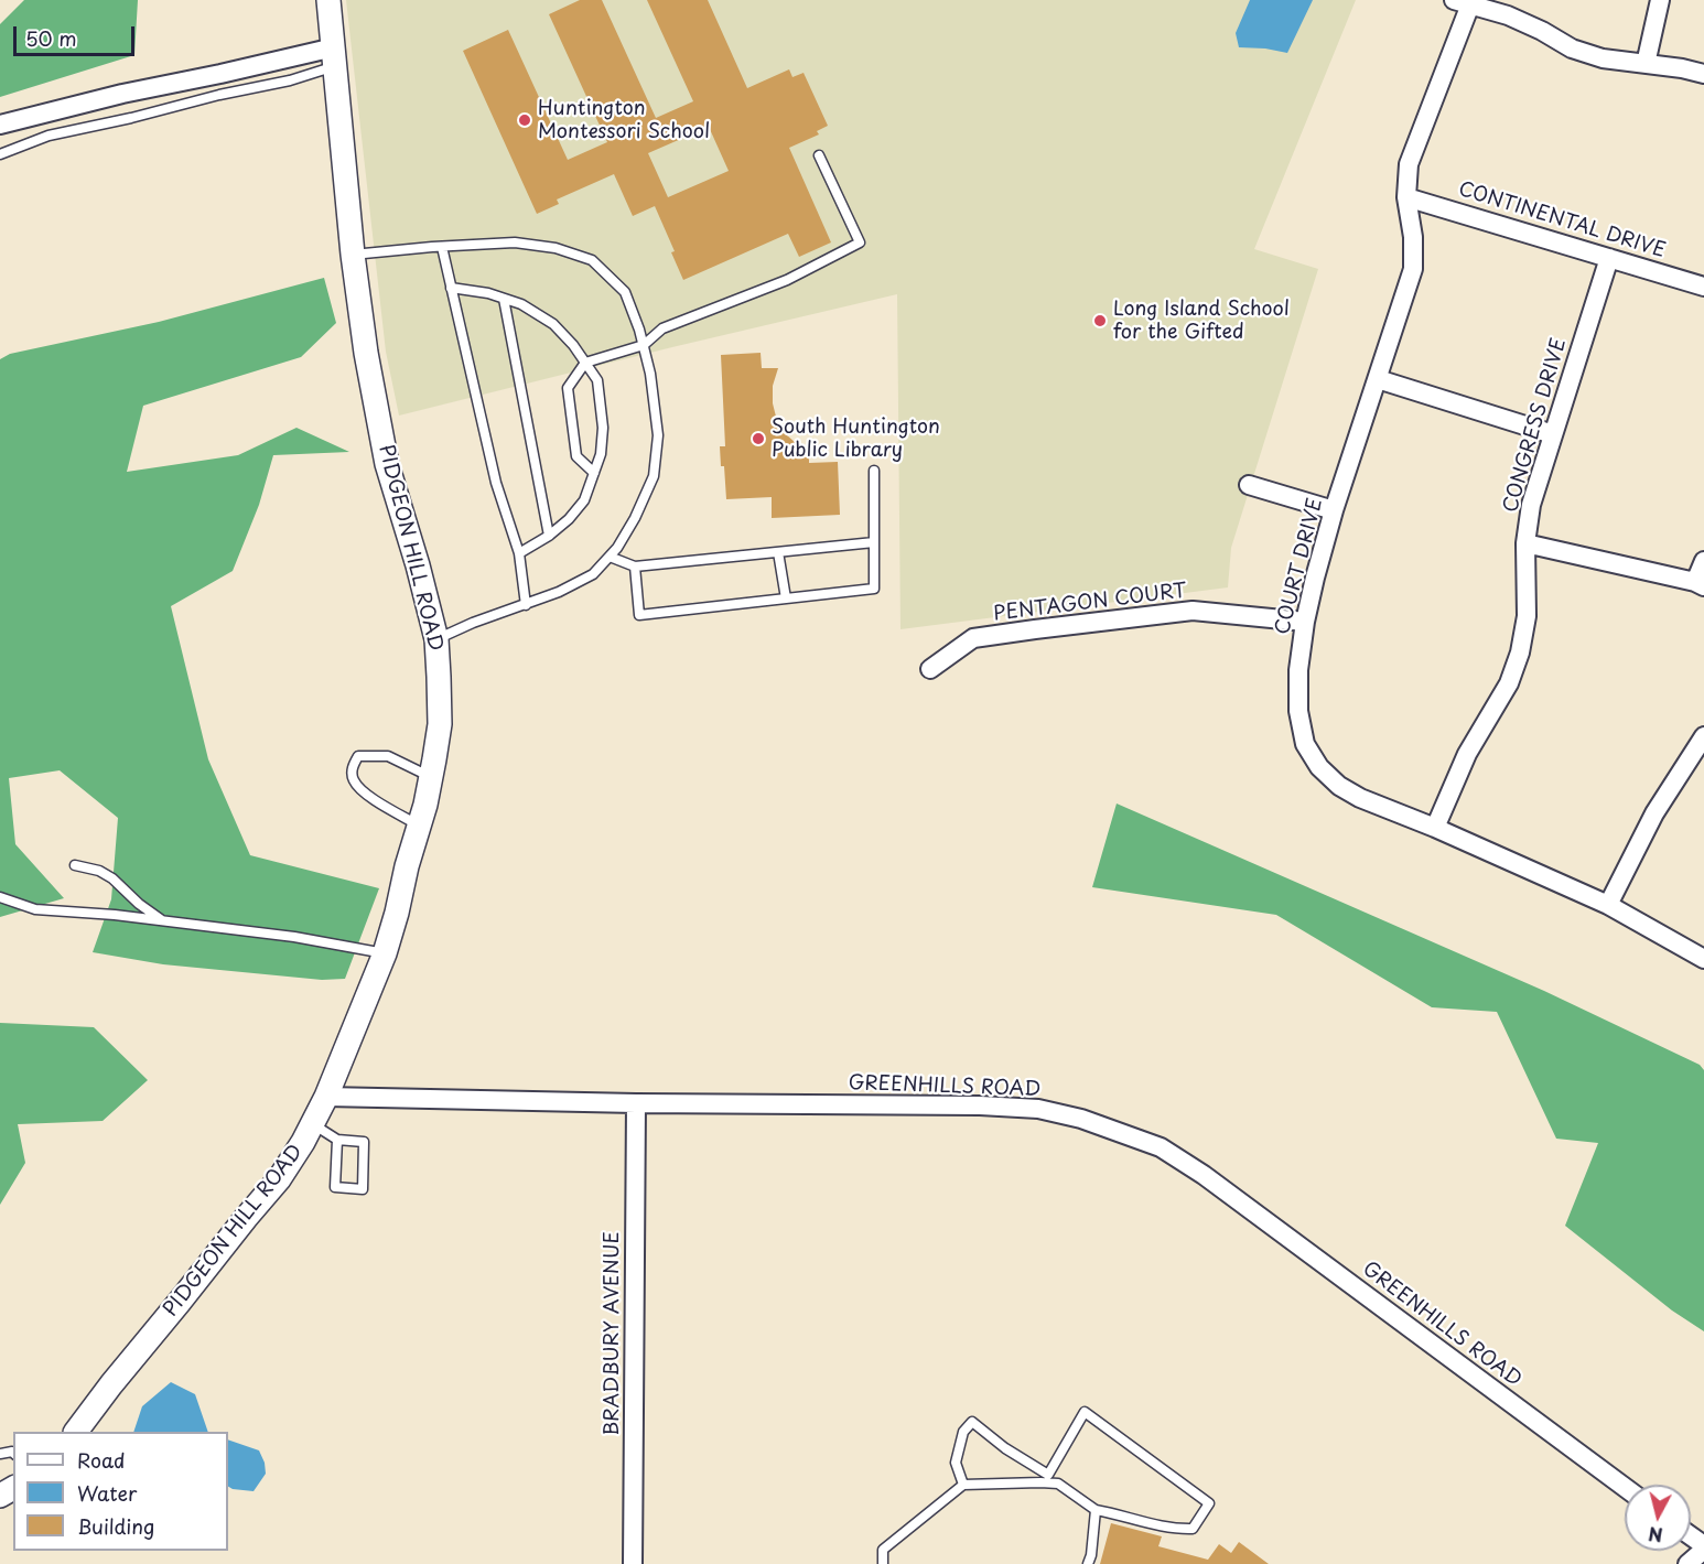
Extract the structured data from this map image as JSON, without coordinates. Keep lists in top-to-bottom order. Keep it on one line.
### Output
{"streets":{"street":["CONTINENTAL DRIVE","CONGRESS DRIVE","PIDGEON HILL ROAD","COURT DRIVE","PENTAGON COURT","GREENHILLS ROAD","BRADBURY AVENUE"]},"crossings":[["CONTINENTAL DRIVE","CONGRESS DRIVE"],["CONTINENTAL DRIVE","COURT DRIVE"],["CONGRESS DRIVE","COURT DRIVE"],["PIDGEON HILL ROAD","GREENHILLS ROAD"],["COURT DRIVE","PENTAGON COURT"],["GREENHILLS ROAD","BRADBURY AVENUE"]],"places":["Huntington Montessori School","Long Island School for the Gifted","South Huntington Public Library"],"legend":["Road","Water","Building"],"scale_bar":"50 m","north":"bottom"}
